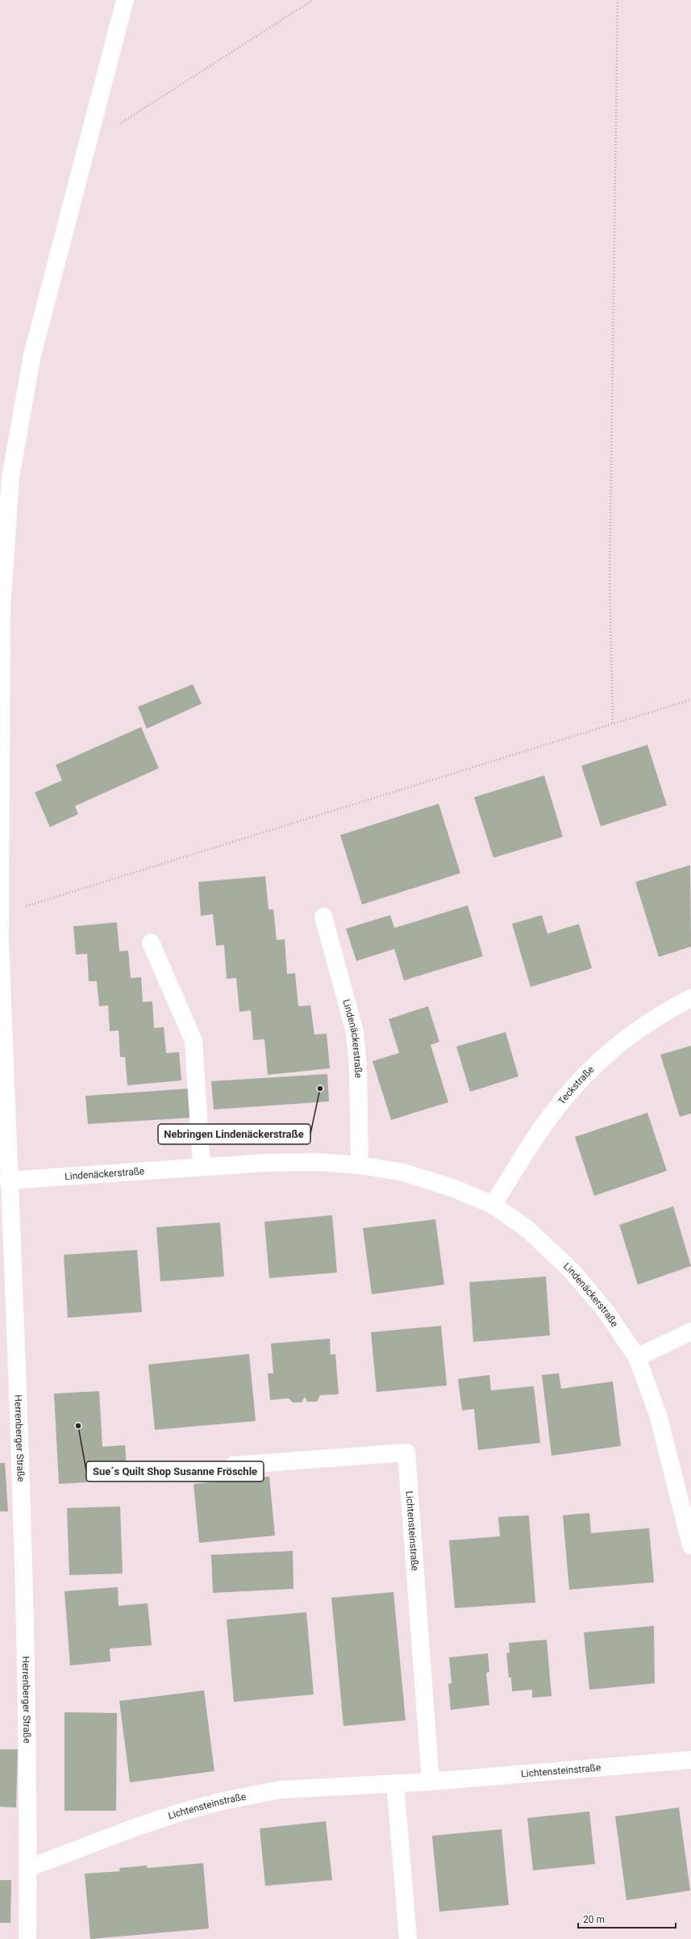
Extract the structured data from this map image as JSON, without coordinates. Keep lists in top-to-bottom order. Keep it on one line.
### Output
{"streets":{"street":["Lindenäckerstraße","Teckstraße","Herrenberger Straße","Lichtensteinstraße"]},"crossings":[["Lindenäckerstraße","Teckstraße"],["Lindenäckerstraße","Herrenberger Straße"],["Herrenberger Straße","Lichtensteinstraße"]],"places":["Nebringen Lindenäckerstraße","Sue´s Quilt Shop Susanne Fröschle"],"scale_bar":"20 m"}
